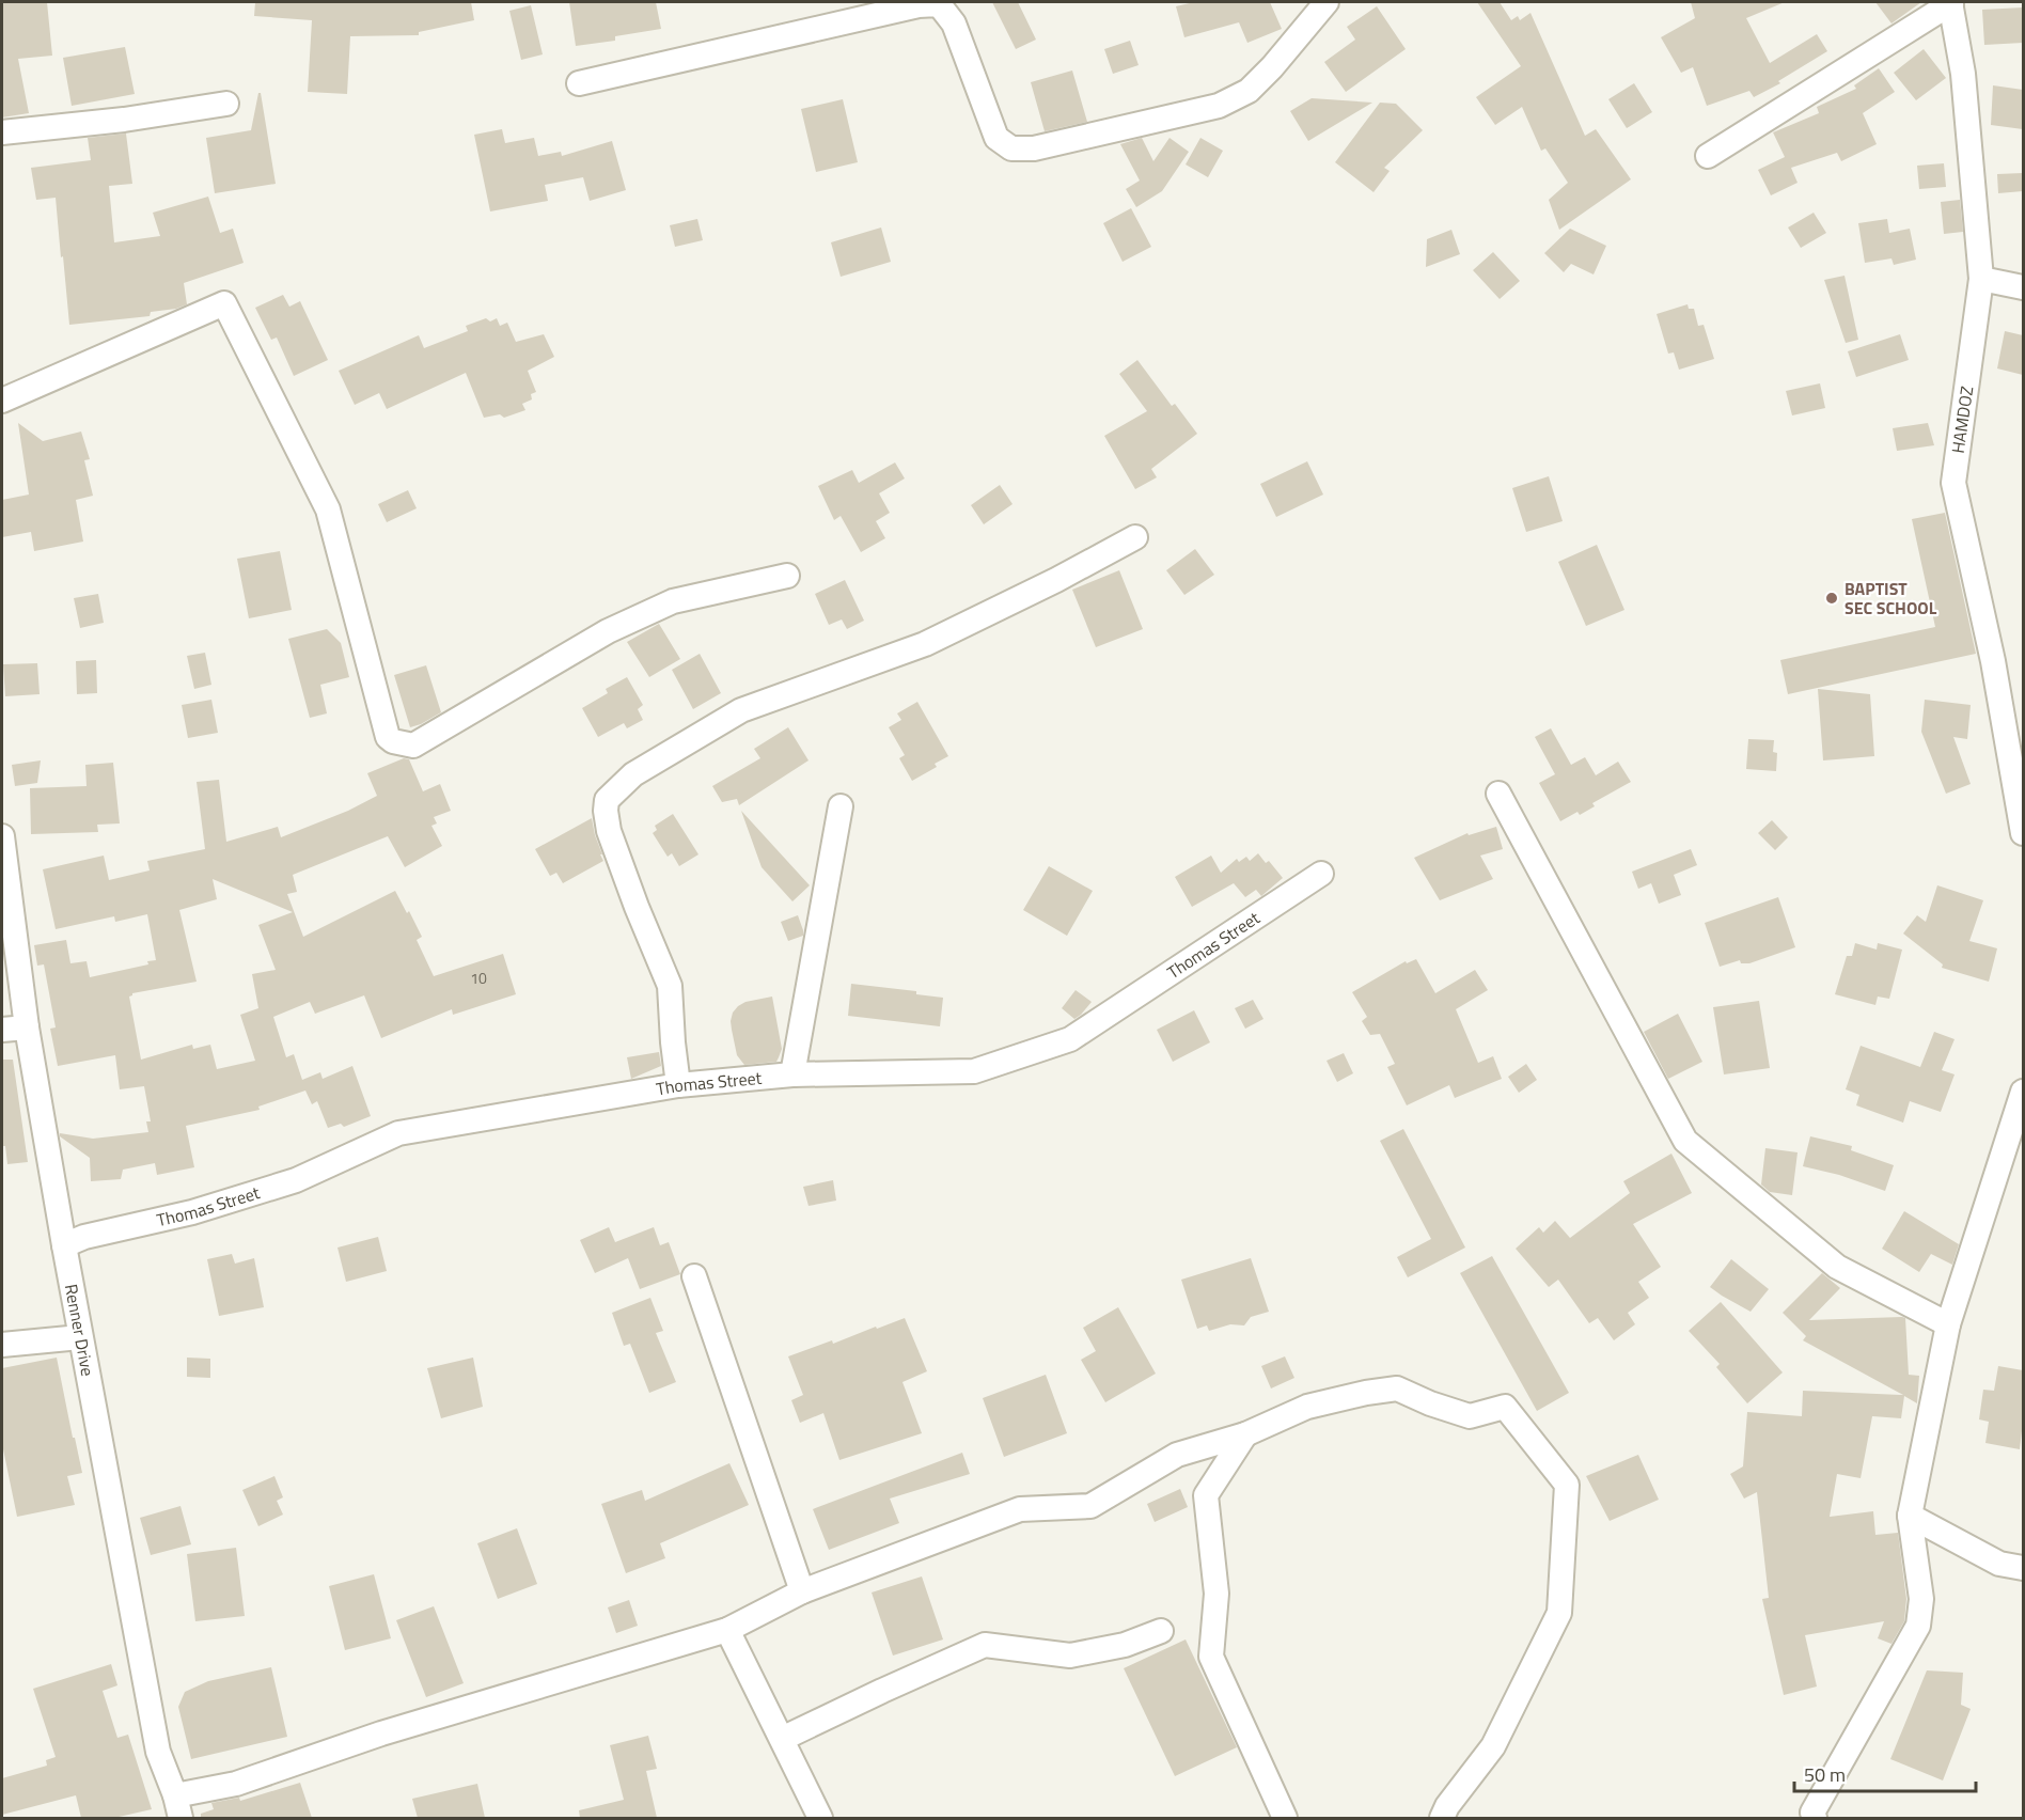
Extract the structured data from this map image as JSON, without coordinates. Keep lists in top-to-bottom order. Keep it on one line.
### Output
{"streets":{"street":["HAMDOZ","Thomas Street","Renner Drive"]},"crossings":[["Thomas Street","Renner Drive"]],"places":["BAPTIST SEC SCHOOL"],"house_numbers":["10"],"scale_bar":"50 m"}
